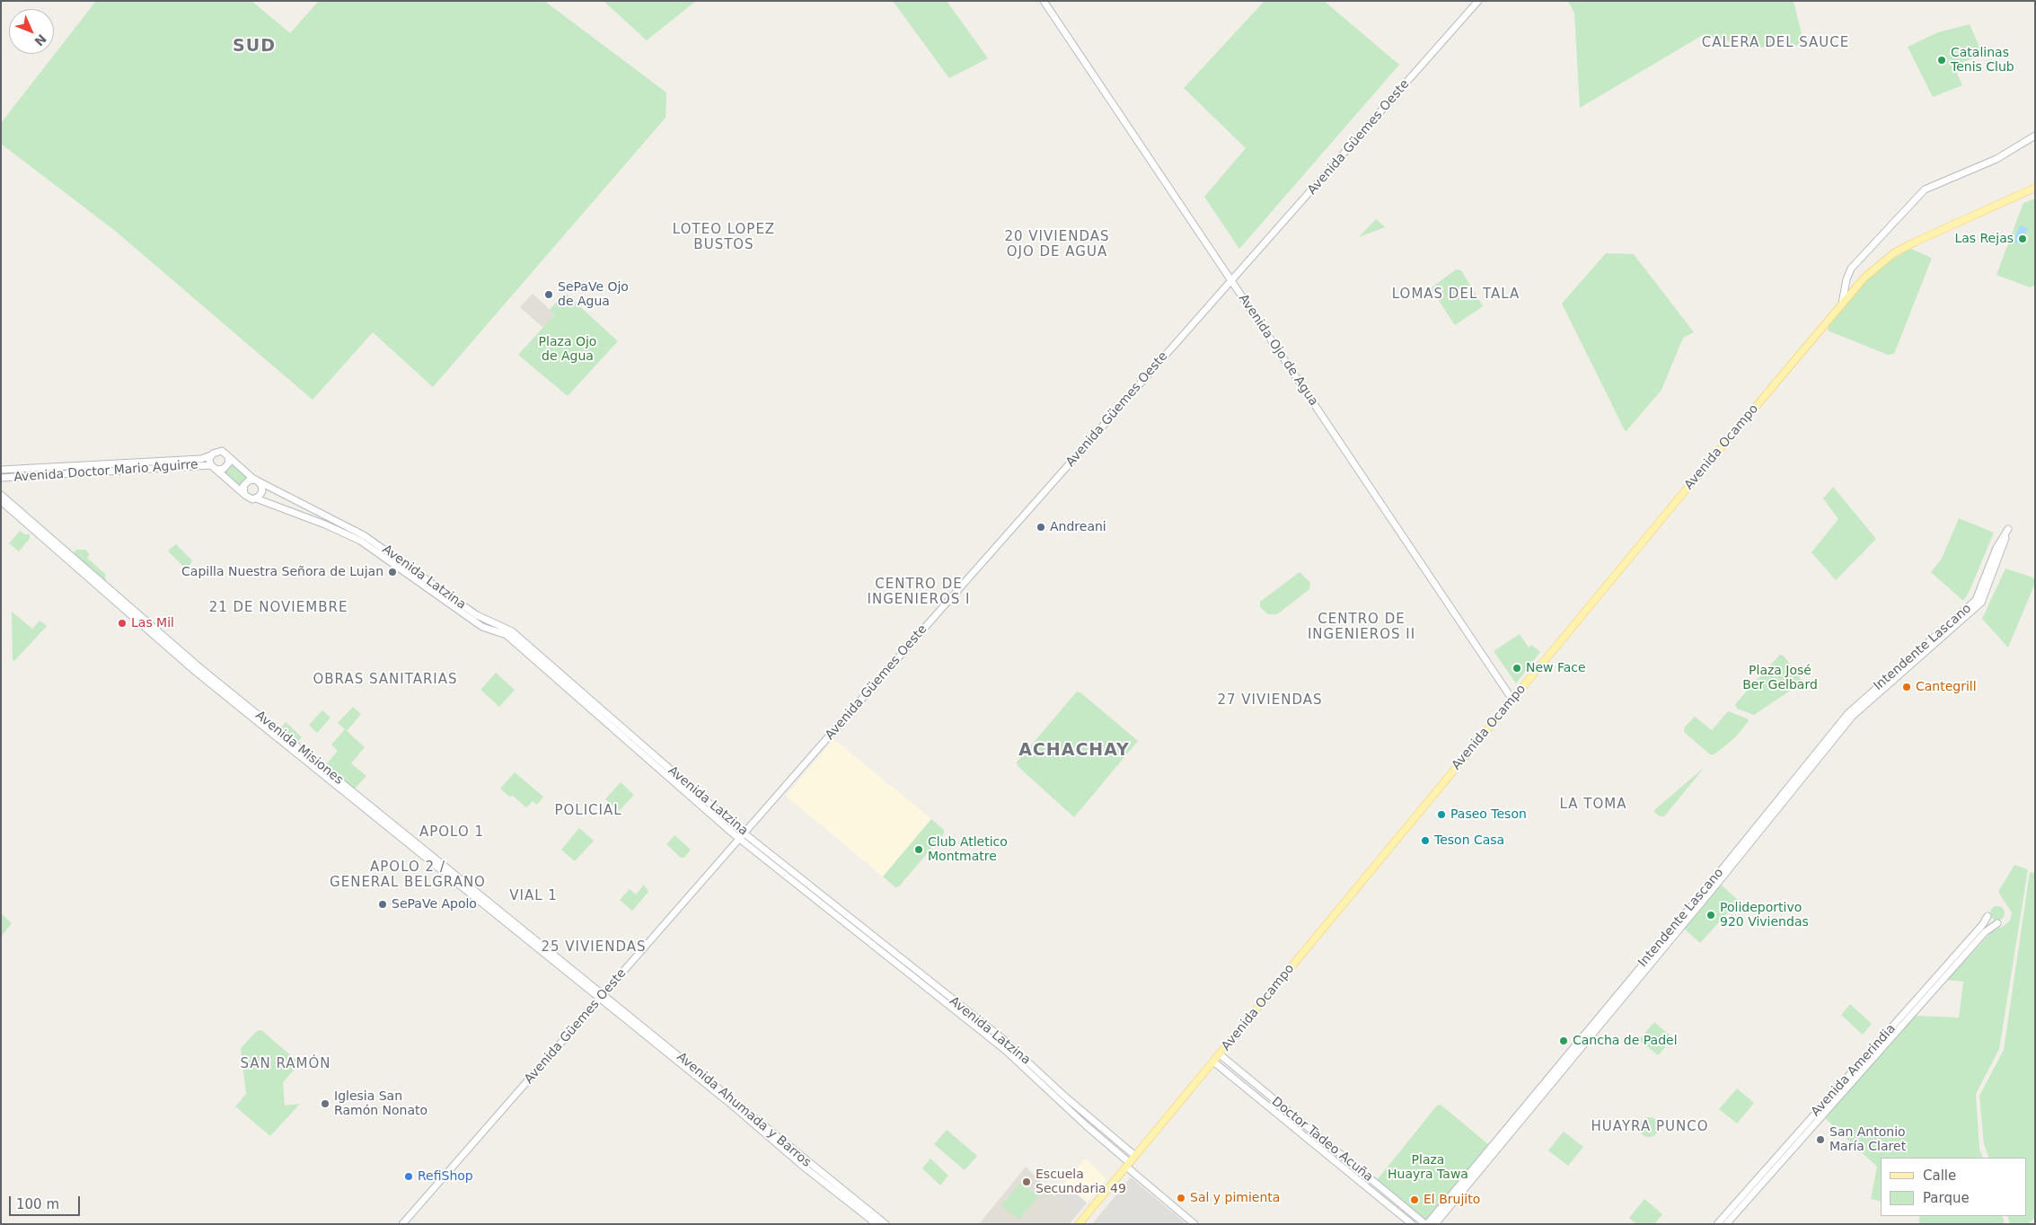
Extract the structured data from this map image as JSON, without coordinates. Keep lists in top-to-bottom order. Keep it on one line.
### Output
{"streets":{"main road":["Avenida Güemes Oeste","Avenida Ojo de Agua","Avenida Ocampo","Avenida Doctor Mario Aguirre","Avenida Latzina","Intendente Lascano","Avenida Misiones","Avenida Amerindia","Avenida Ahumada y Barros","Doctor Tadeo Acuña"]},"crossings":[["Avenida Güemes Oeste","Avenida Ojo de Agua"],["Avenida Güemes Oeste","Avenida Latzina"],["Avenida Güemes Oeste","Avenida Misiones"],["Avenida Güemes Oeste","Avenida Ahumada y Barros"],["Avenida Ojo de Agua","Avenida Ocampo"],["Avenida Ocampo","Avenida Latzina"],["Avenida Ocampo","Doctor Tadeo Acuña"],["Avenida Doctor Mario Aguirre","Avenida Latzina"],["Intendente Lascano","Doctor Tadeo Acuña"],["Avenida Misiones","Avenida Ahumada y Barros"]],"districts":["CALERA DEL SAUCE","SUD","LOTEO LOPEZ BUSTOS","20 VIVIENDAS OJO DE AGUA","LOMAS DEL TALA","CENTRO DE INGENIEROS I","21 DE NOVIEMBRE","CENTRO DE INGENIEROS II","OBRAS SANITARIAS","27 VIVIENDAS","ACHACHAY","LA TOMA","POLICIAL","APOLO 1","APOLO 2 / GENERAL BELGRANO","VIAL 1","25 VIVIENDAS","SAN RAMÓN","HUAYRA PUNCO"],"parks":["Plaza Ojo de Agua","Plaza José Ber Gelbard","Plaza Huayra Tawa"],"places":["Catalinas Tenis Club","Las Rejas","SePaVe Ojo de Agua","Andreani","Capilla Nuestra Señora de Lujan","Las Mil","New Face","Cantegrill","Paseo Teson","Teson Casa","Club Atletico Montmatre","SePaVe Apolo","Polideportivo 920 Viviendas","Cancha de Padel","Iglesia San Ramón Nonato","San Antonio María Claret","RefiShop","Escuela Secundaria 49","Sal y pimienta","El Brujito"],"legend":["Calle","Parque"],"scale_bar":"100 m","north":"bottom right"}
